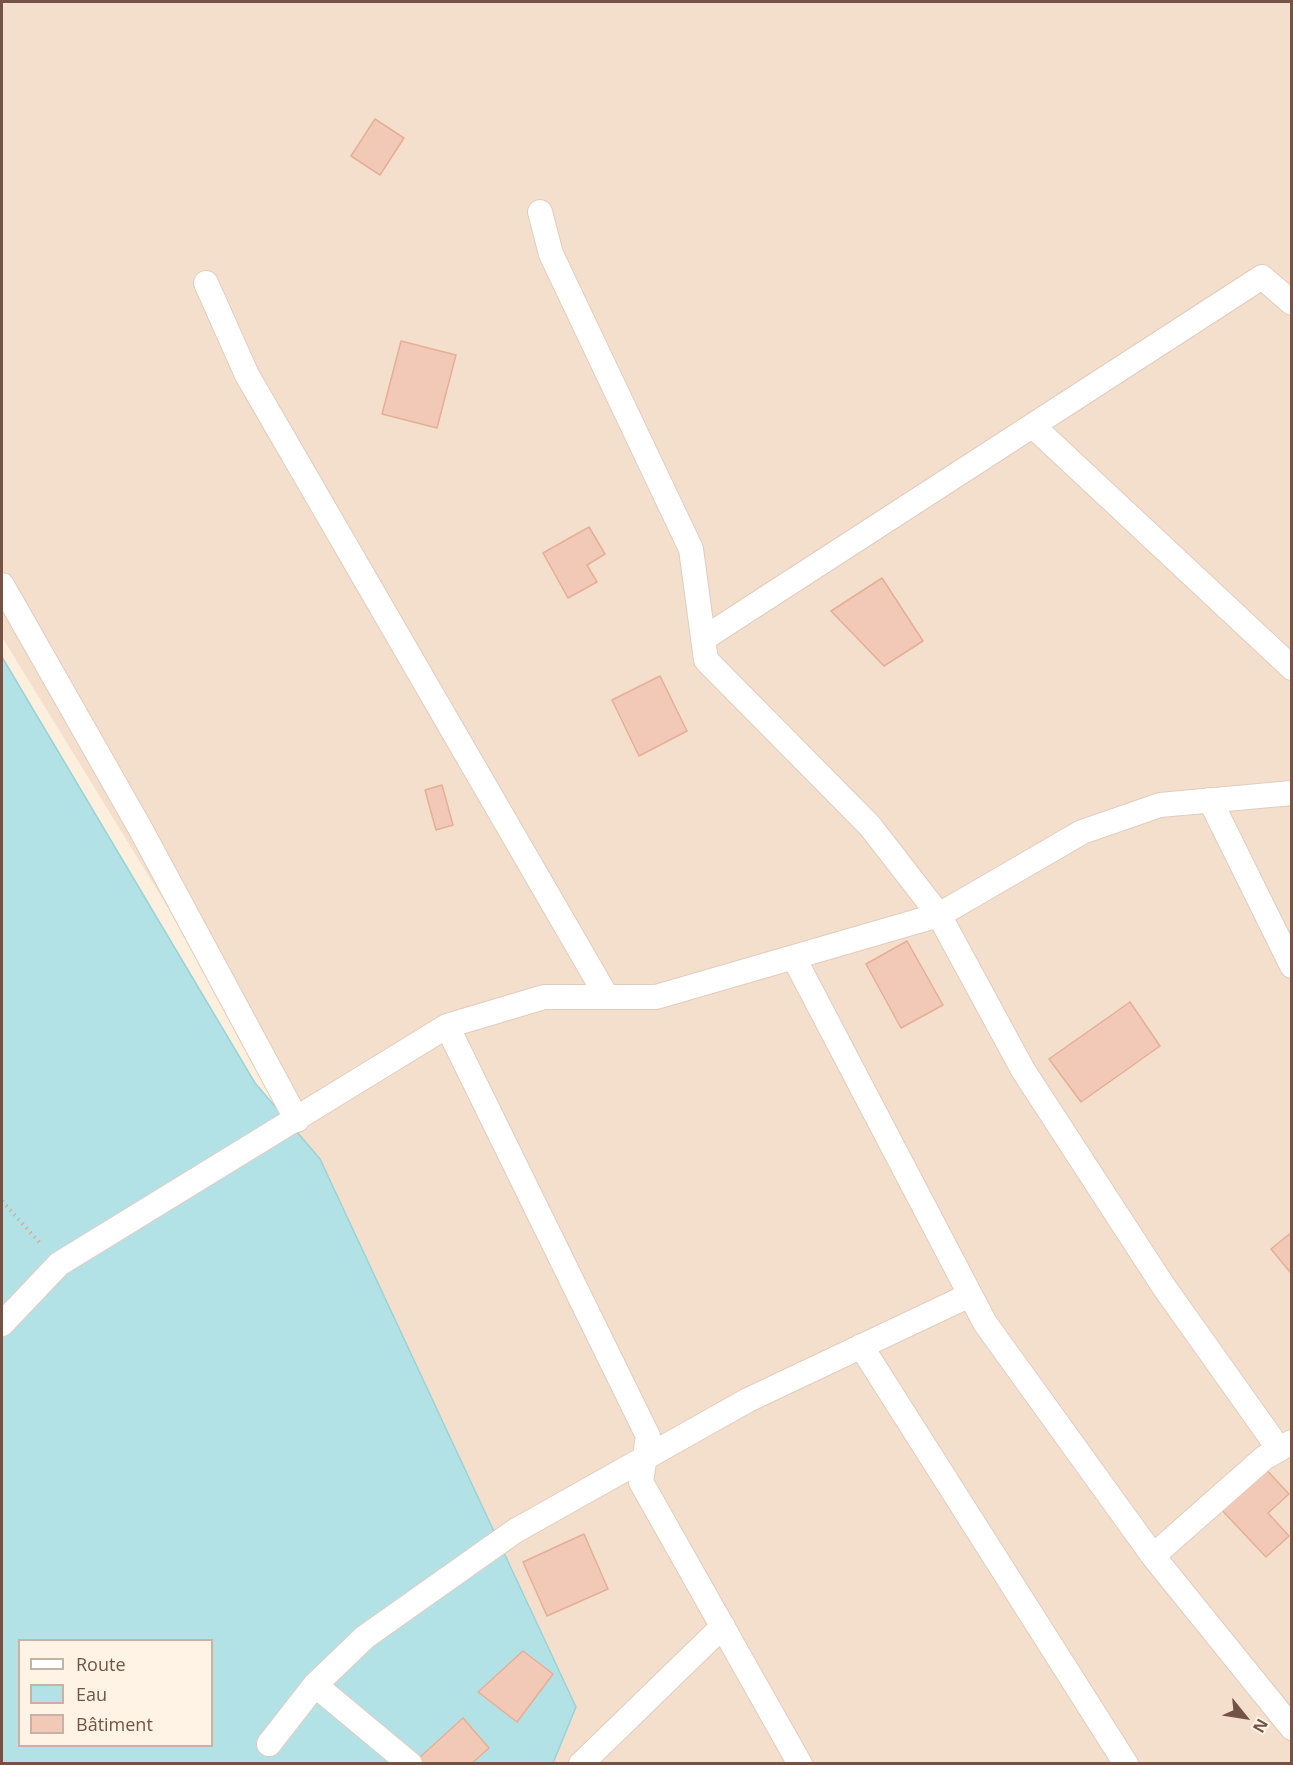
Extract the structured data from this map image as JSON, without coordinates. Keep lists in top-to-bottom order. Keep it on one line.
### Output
{"legend":["Route","Eau","Bâtiment"],"north":"bottom right"}
